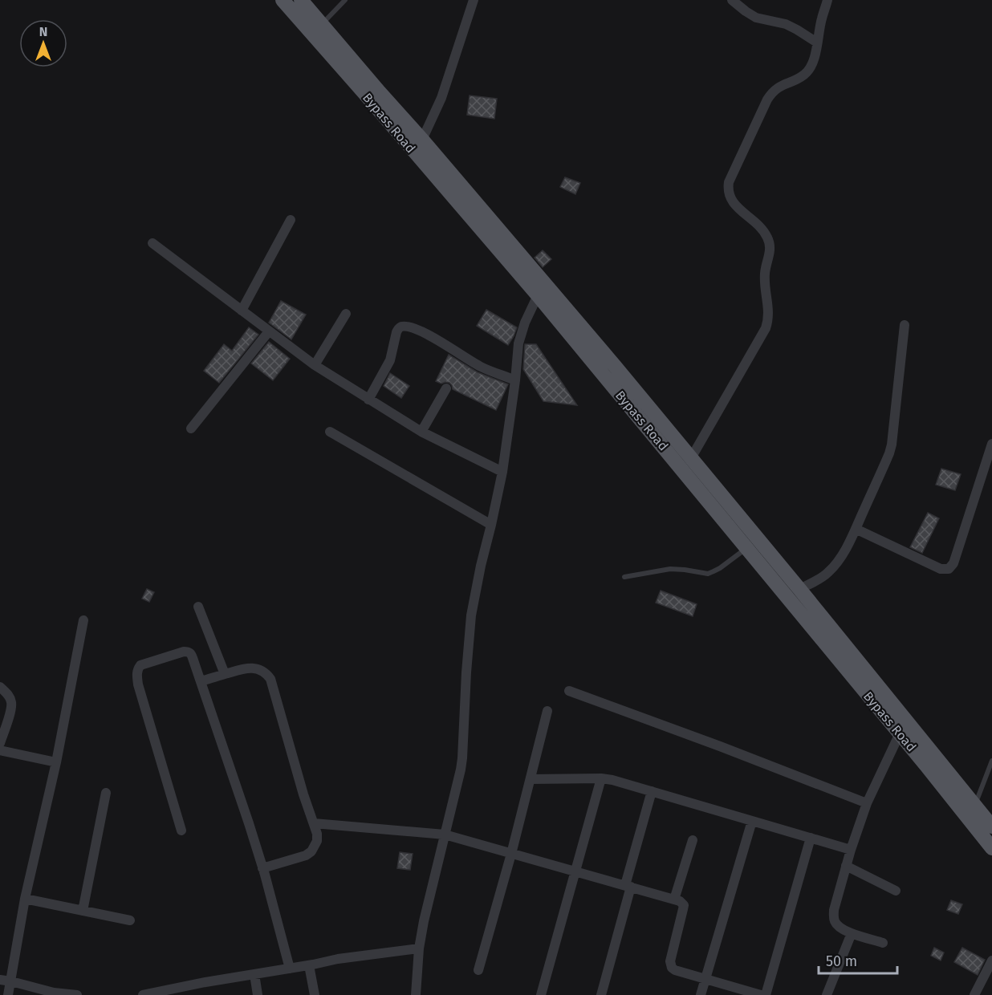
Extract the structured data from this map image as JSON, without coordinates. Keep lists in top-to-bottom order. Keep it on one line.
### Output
{"streets":{"main road":["Bypass Road"]},"scale_bar":"50 m","north":"top"}
